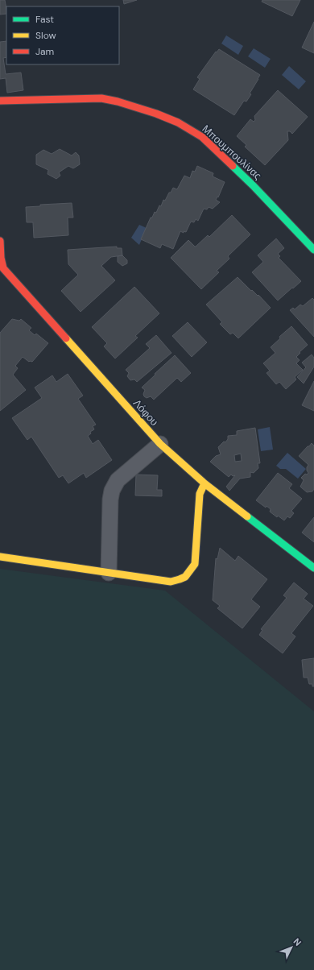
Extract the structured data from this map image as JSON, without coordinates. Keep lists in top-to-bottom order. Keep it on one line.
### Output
{"streets":{"street":["Μπουμπουλίνας","Λόφου"]},"legend":["Fast","Slow","Jam"],"north":"top right"}
